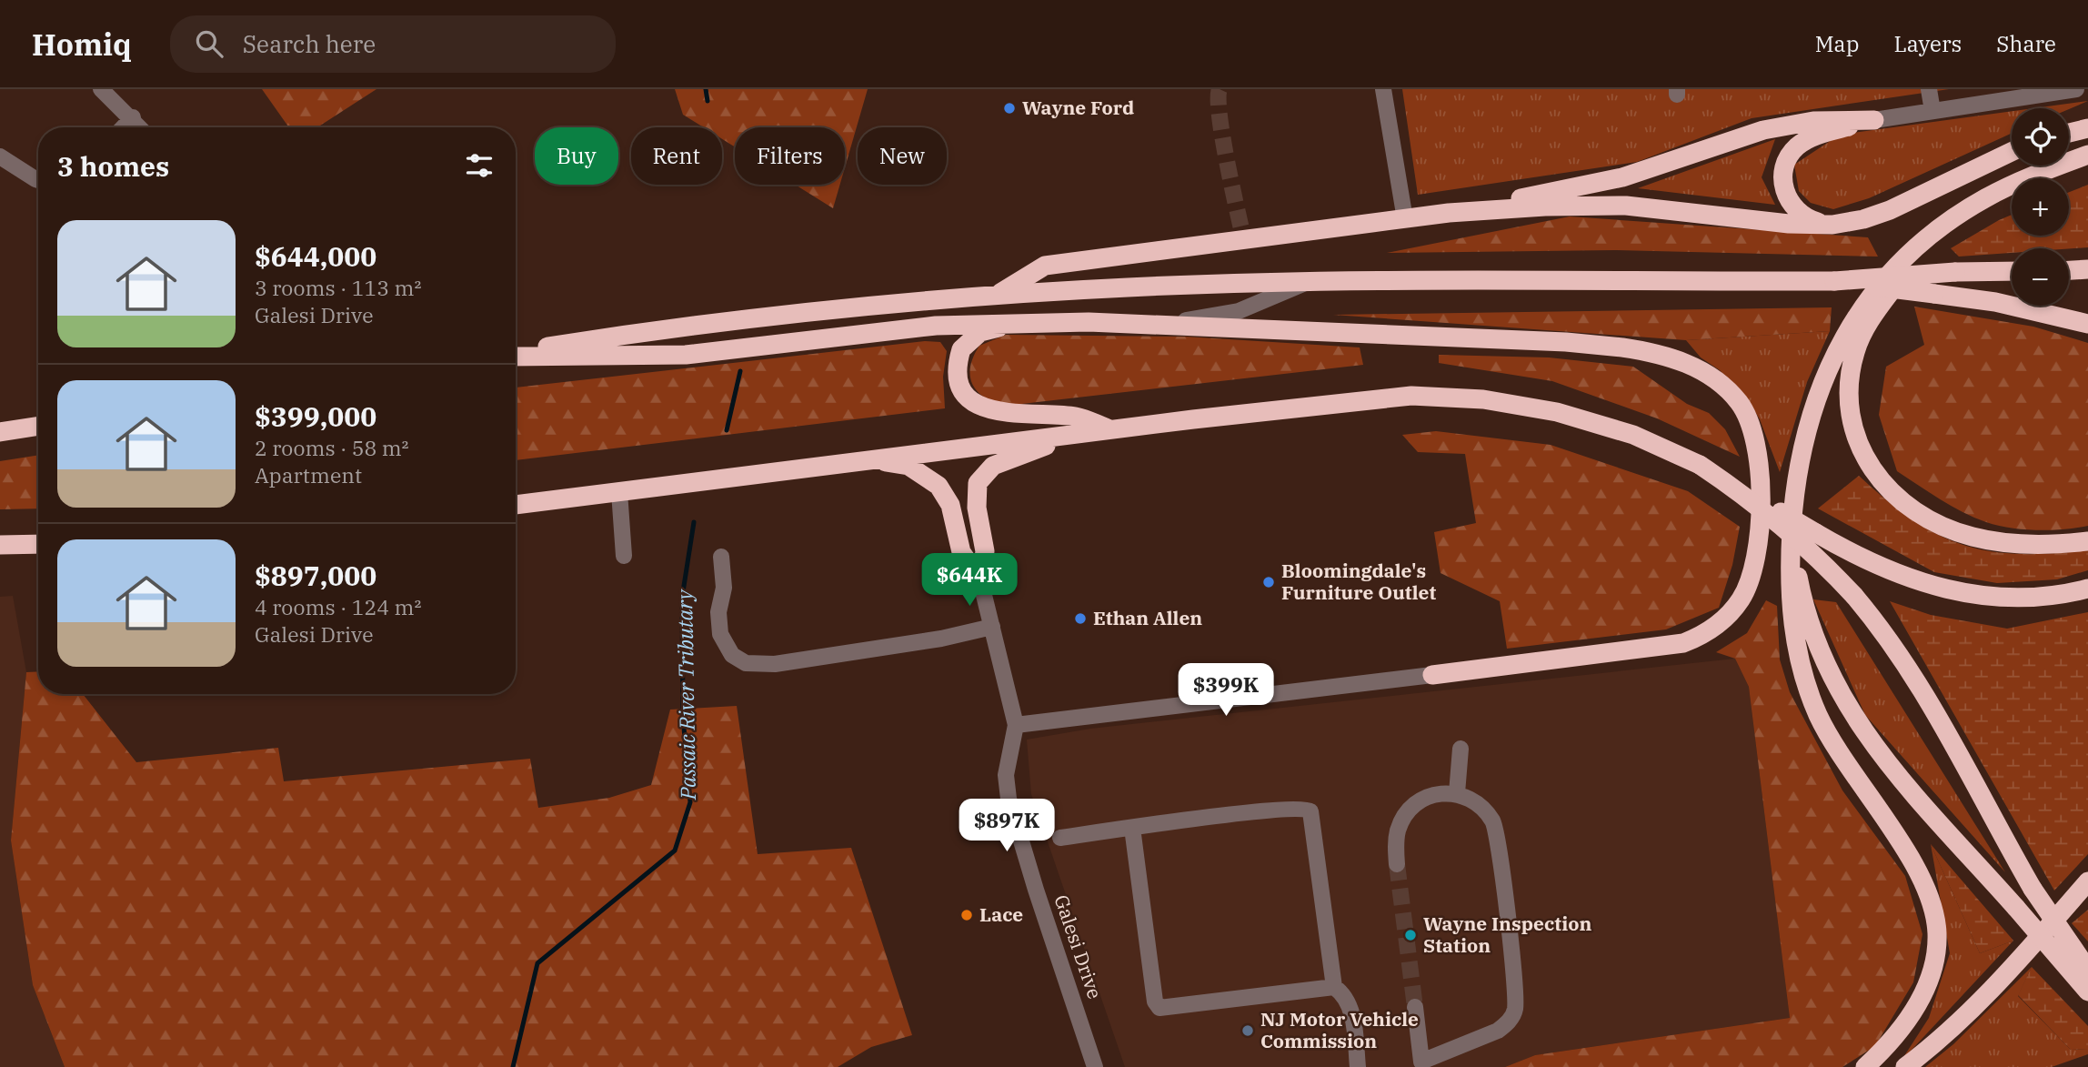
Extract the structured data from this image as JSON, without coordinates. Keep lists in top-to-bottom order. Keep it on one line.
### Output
{"streets":{"street":["Galesi Drive"]},"water":["Passaic River Tributary"],"places":["Wayne Ford","Bloomingdale's Furniture Outlet","Ethan Allen","Lace","Wayne Inspection Station","NJ Motor Vehicle Commission"],"page":{"header":"Homiq","search":"Search here","nav":["Map","Layers","Share"],"map_buttons":["+","−"],"chip":["Buy","Rent","Filters","New"],"heading":"3 homes","list":[{"name":"$644,000","note":"3 rooms · 113 m² · Galesi Drive"},{"name":"$399,000","note":"2 rooms · 58 m² · Apartment"},{"name":"$897,000","note":"4 rooms · 124 m² · Galesi Drive"}],"price":["$644K","$399K","$897K"]}}
